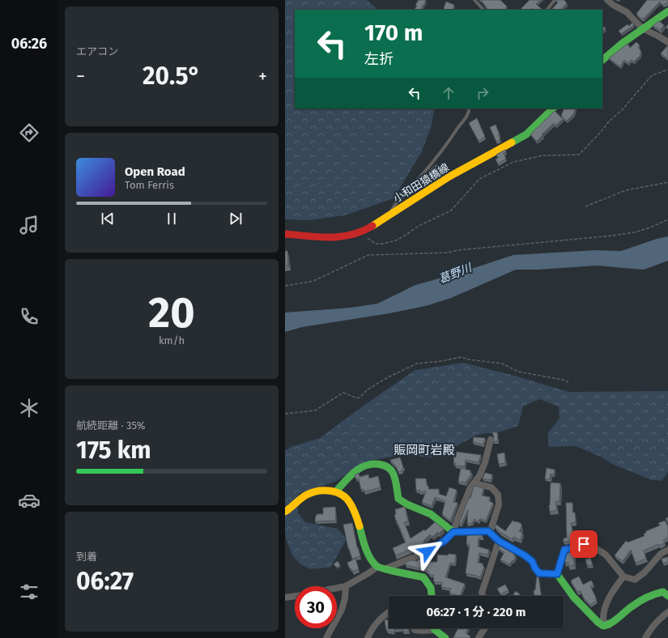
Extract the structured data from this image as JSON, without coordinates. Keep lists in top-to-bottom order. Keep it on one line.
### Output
{"streets":{"street":["小和田猿橋線"]},"districts":["賑岡町岩殿"],"water":["葛野川"],"page":{"tabs":"06:26","tile":["エアコン",["20","km/h"],["航続距離 · 35%","175 km"],["到着","06:27"]],"turn":["170 m","左折"],"heat":["−","20.5°","+"],"song":["Open Road","Tom Ferris"],"limit":"30","trip":"06:27 · 1 分 · 220 m"}}
